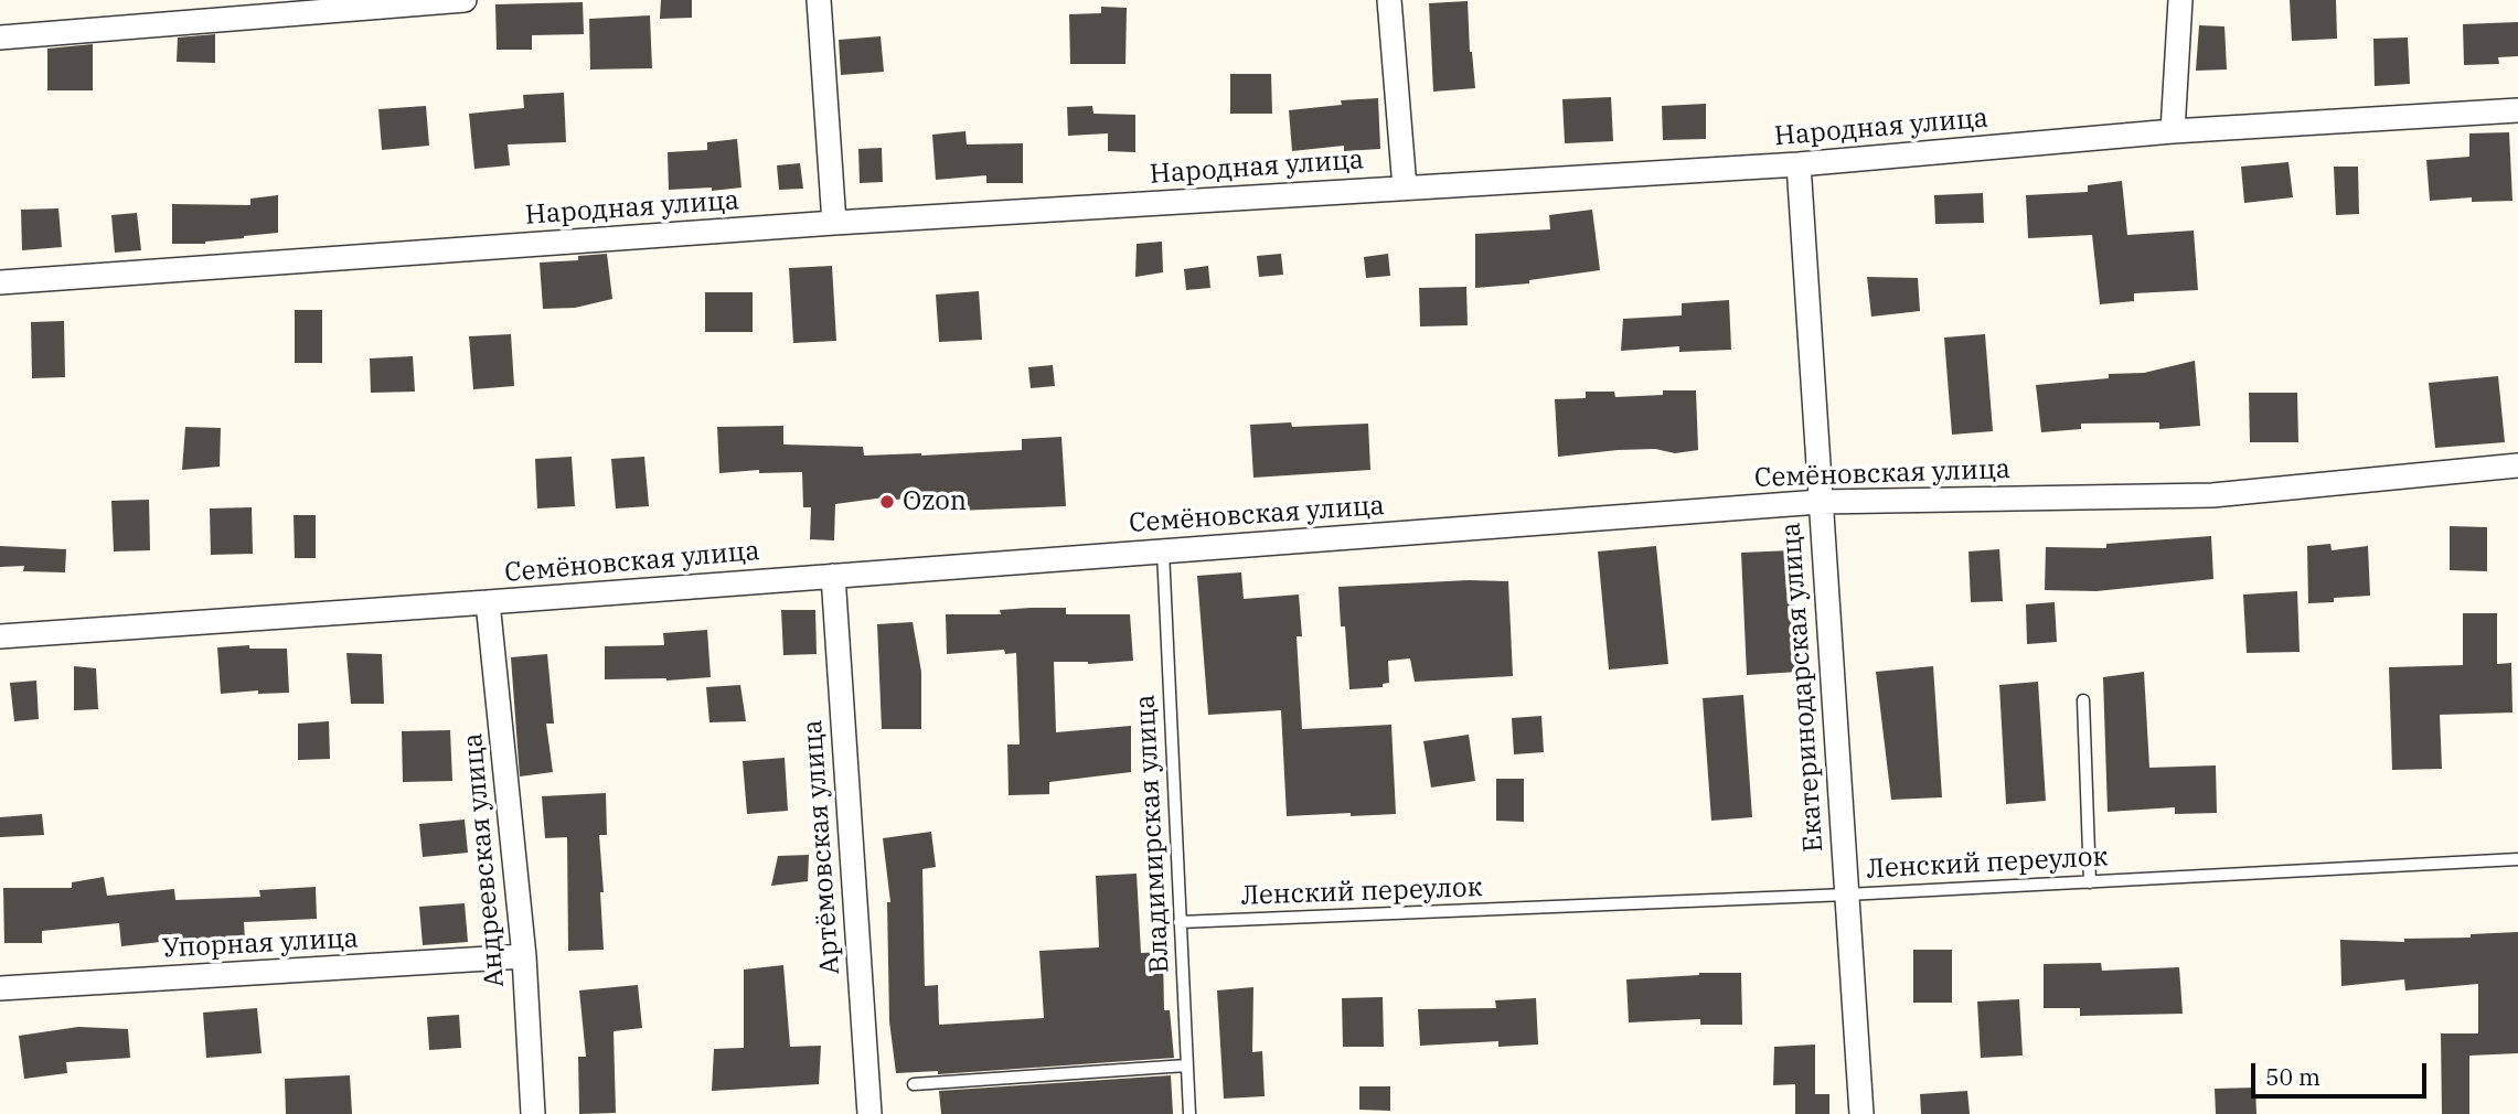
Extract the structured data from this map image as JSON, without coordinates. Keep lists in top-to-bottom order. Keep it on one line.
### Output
{"streets":{"street":["Народная улица","Семёновская улица","Екатеринодарская улица","Артёмовская улица","Андреевская улица","Упорная улица"],"lane":["Владимирская улица","Ленский переулок"]},"crossings":[["Народная улица","Екатеринодарская улица"],["Семёновская улица","Екатеринодарская улица"],["Семёновская улица","Владимирская улица"],["Семёновская улица","Артёмовская улица"],["Семёновская улица","Андреевская улица"],["Екатеринодарская улица","Ленский переулок"],["Владимирская улица","Ленский переулок"],["Андреевская улица","Упорная улица"]],"places":["Ozon"],"scale_bar":"50 m"}
